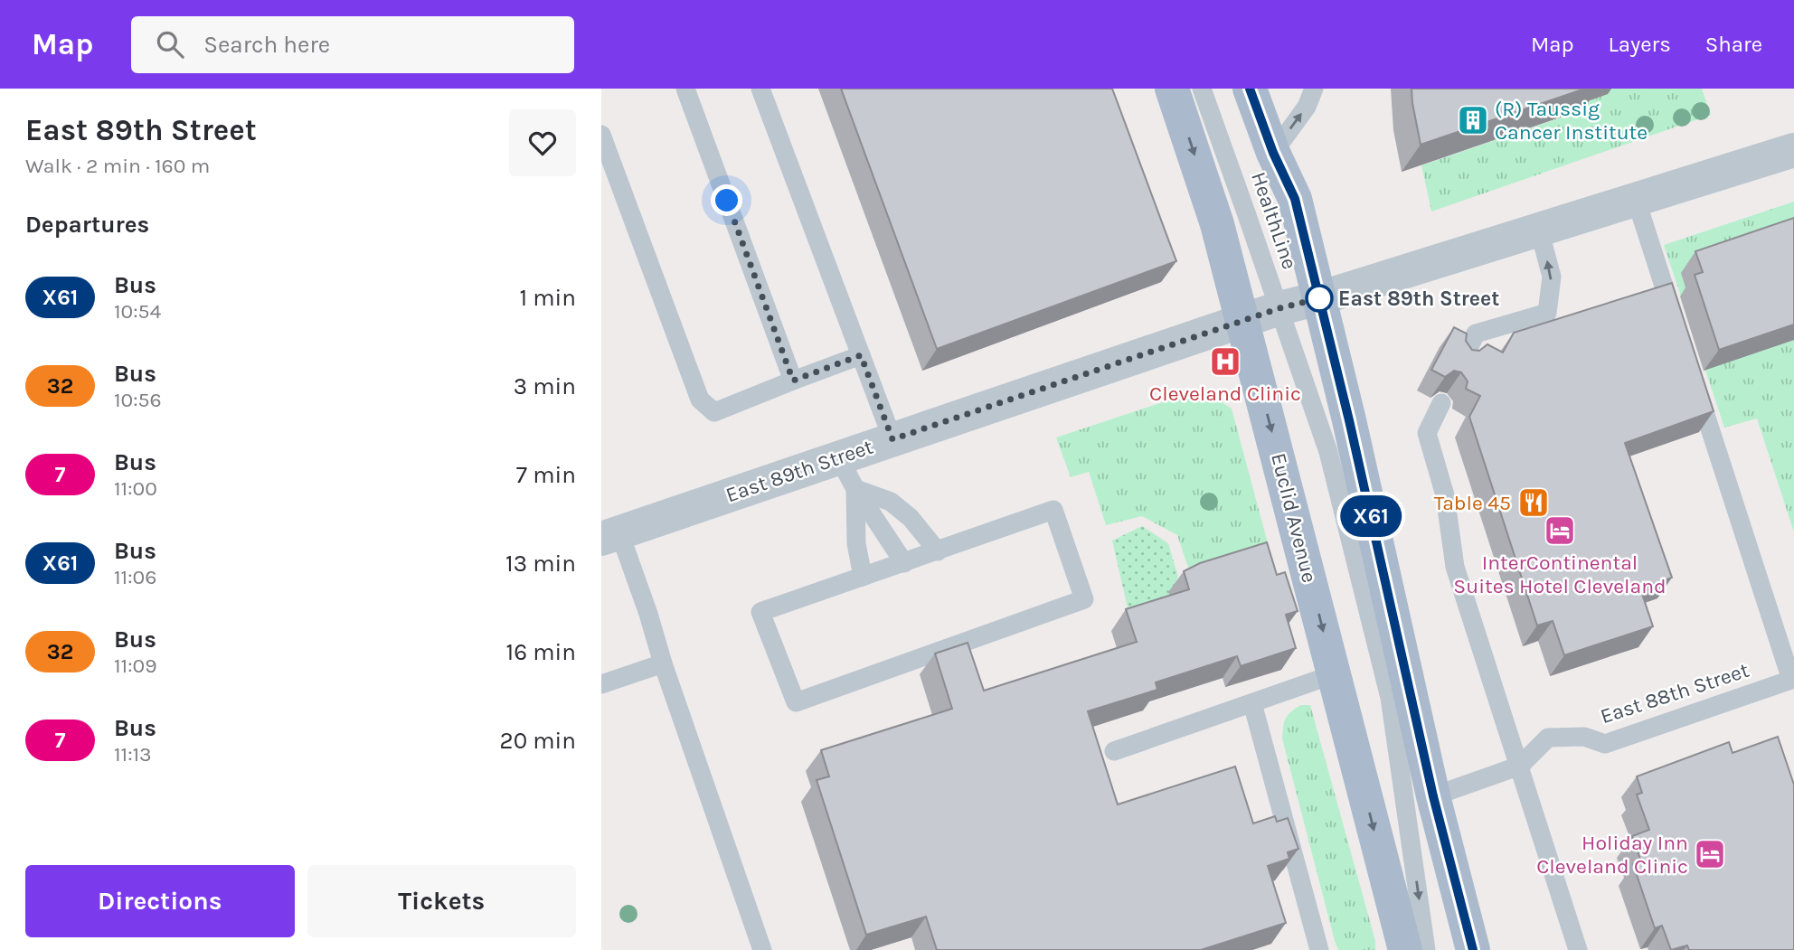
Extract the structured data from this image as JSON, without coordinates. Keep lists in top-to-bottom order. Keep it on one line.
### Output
{"streets":{"main road":["Euclid Avenue"],"street":["East 89th Street"],"lane":["HealthLine","East 88th Street"]},"crossings":[["HealthLine","East 89th Street"],["East 89th Street","Euclid Avenue"]],"places":{"building":["(R) Taussig Cancer Institute"],"other":["East 89th Street"],"hospital":["Cleveland Clinic"],"restaurant":["Table 45"],"hotel":["InterContinental Suites Hotel Cleveland","Holiday Inn Cleveland Clinic"]},"lines":["bus line X61"],"page":{"header":"Map","search":"Search here","nav":["Map","Layers","Share"],"heading":[["East 89th Street","Walk · 2 min · 160 m"],"Departures"],"on_map":"X61","list":[{"mark":"X61","name":"Bus","note":"10:54","value":"1 min"},{"mark":"32","name":"Bus","note":"10:56","value":"3 min"},{"mark":"7","name":"Bus","note":"11:00","value":"7 min"},{"mark":"X61","name":"Bus","note":"11:06","value":"13 min"},{"mark":"32","name":"Bus","note":"11:09","value":"16 min"},{"mark":"7","name":"Bus","note":"11:13","value":"20 min"}],"buttons":["Directions","Tickets"]}}
